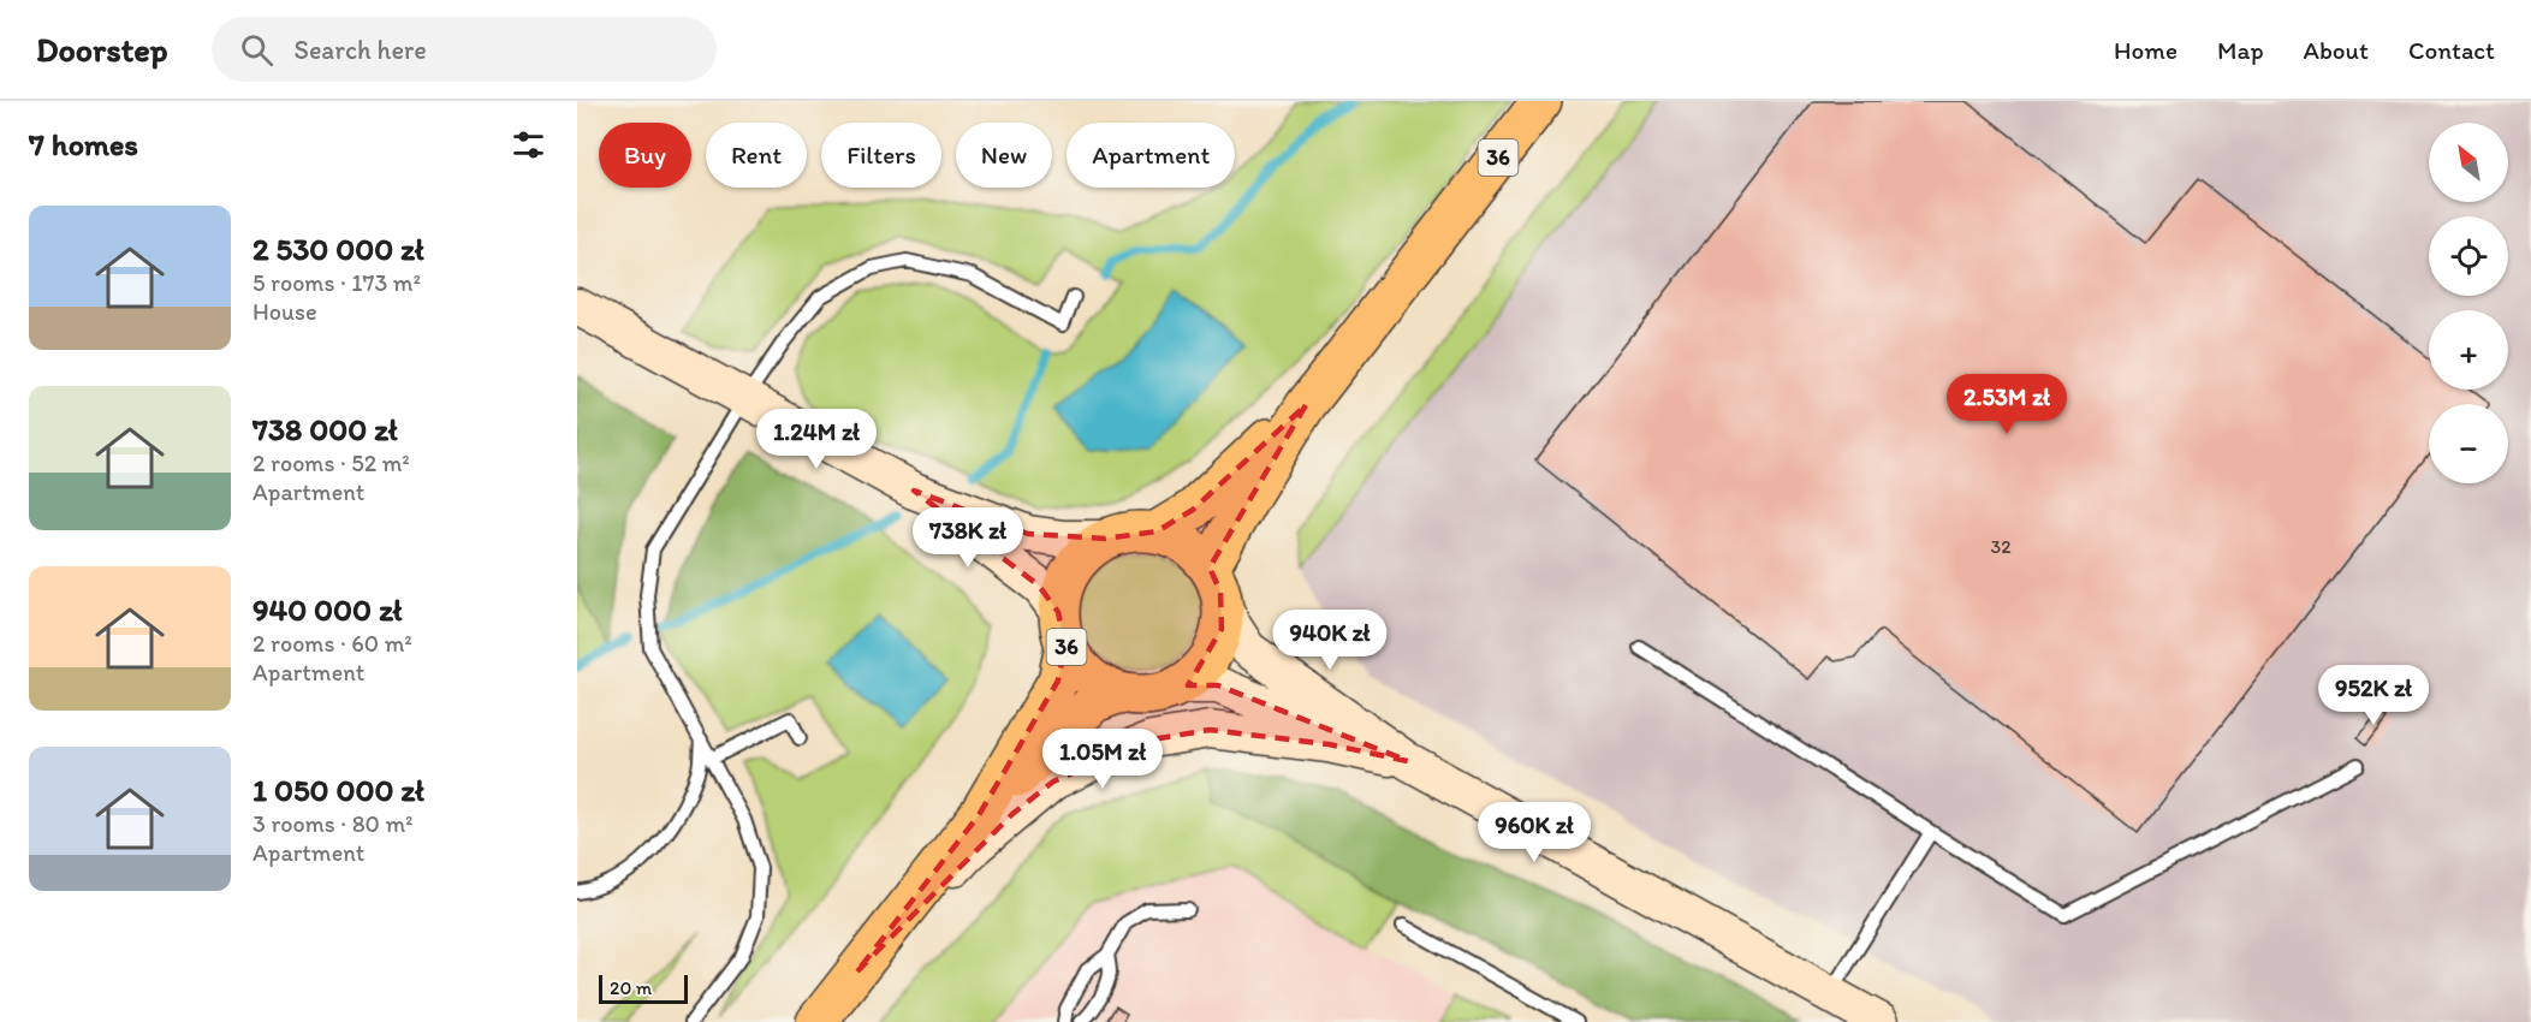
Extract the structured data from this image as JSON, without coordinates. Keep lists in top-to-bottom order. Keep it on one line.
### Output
{"streets":{"main road":["36"]},"house_numbers":["32"],"scale_bar":"20 m","north":"top left","page":{"header":"Doorstep","search":"Search here","nav":["Home","Map","About","Contact"],"heading":"7 homes","map_buttons":["+","−"],"chip":["Buy","Rent","Filters","New","Apartment"],"list":[{"name":"2 530 000 zł","note":"5 rooms · 173 m² · House"},{"name":"738 000 zł","note":"2 rooms · 52 m² · Apartment"},{"name":"940 000 zł","note":"2 rooms · 60 m² · Apartment"},{"name":"1 050 000 zł","note":"3 rooms · 80 m² · Apartment"}],"price":["2.53M zł","1.24M zł","738K zł","940K zł","952K zł","1.05M zł","960K zł"],"scale":"20 m"}}
